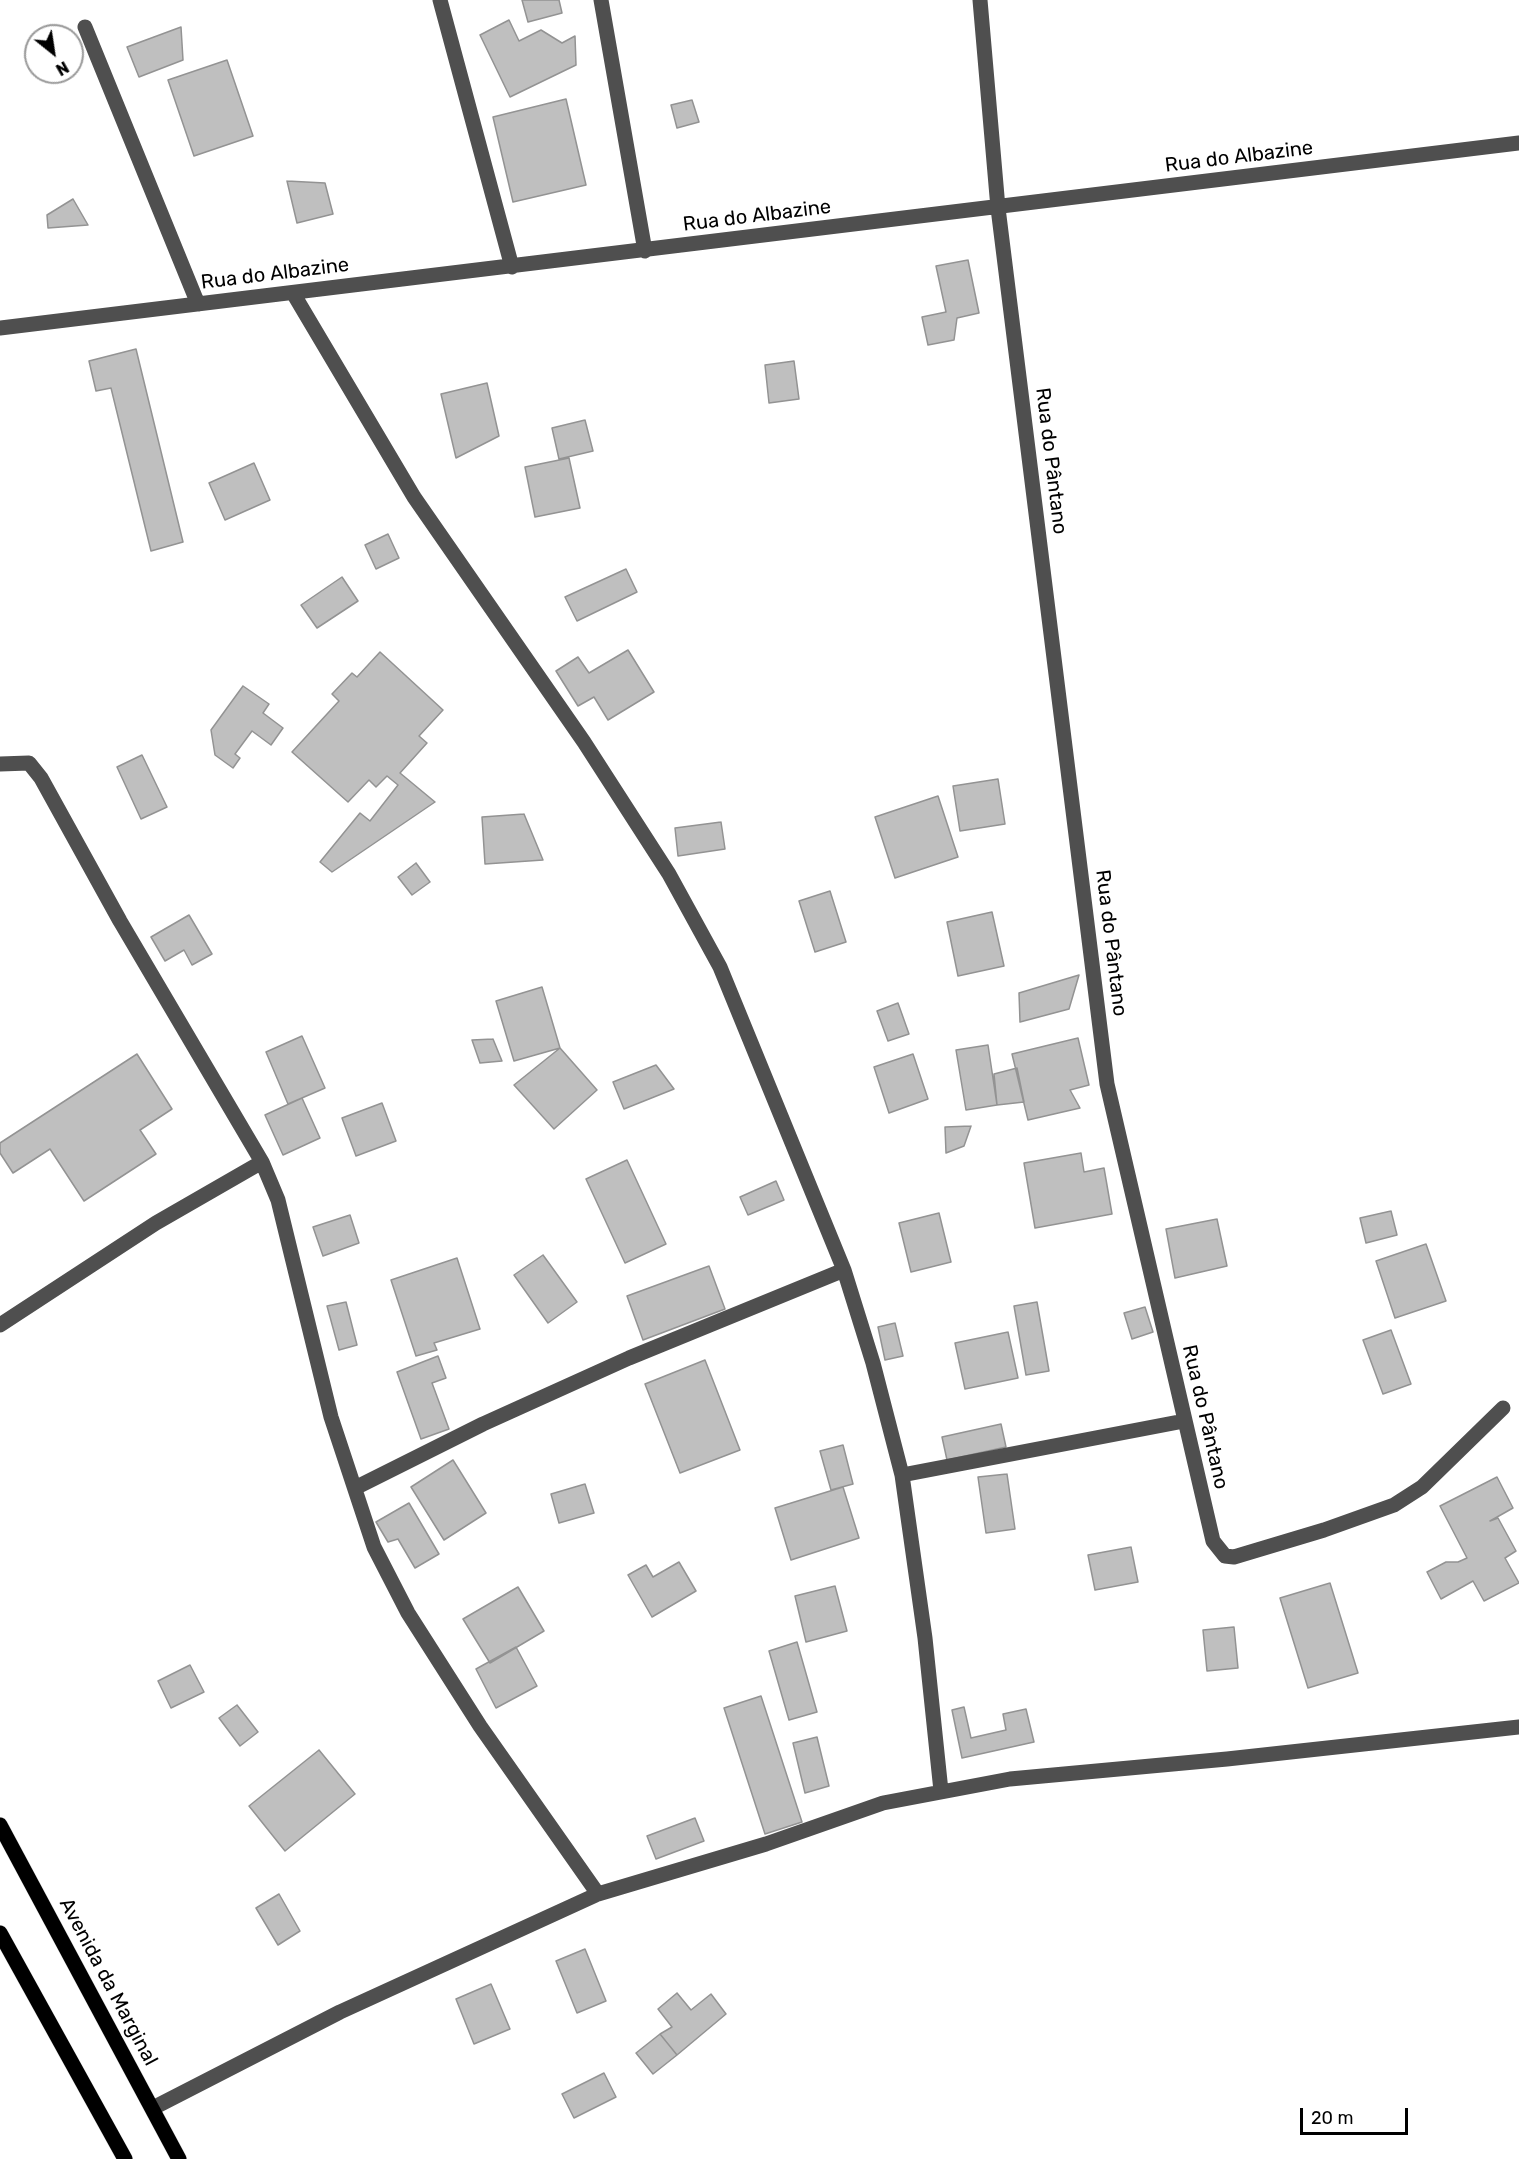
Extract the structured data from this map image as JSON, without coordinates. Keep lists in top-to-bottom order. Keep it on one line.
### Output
{"streets":{"main road":["Avenida da Marginal"],"street":["Rua do Albazine","Rua do Pântano"]},"crossings":[["Rua do Albazine","Rua do Pântano"]],"scale_bar":"20 m","north":"bottom right"}
